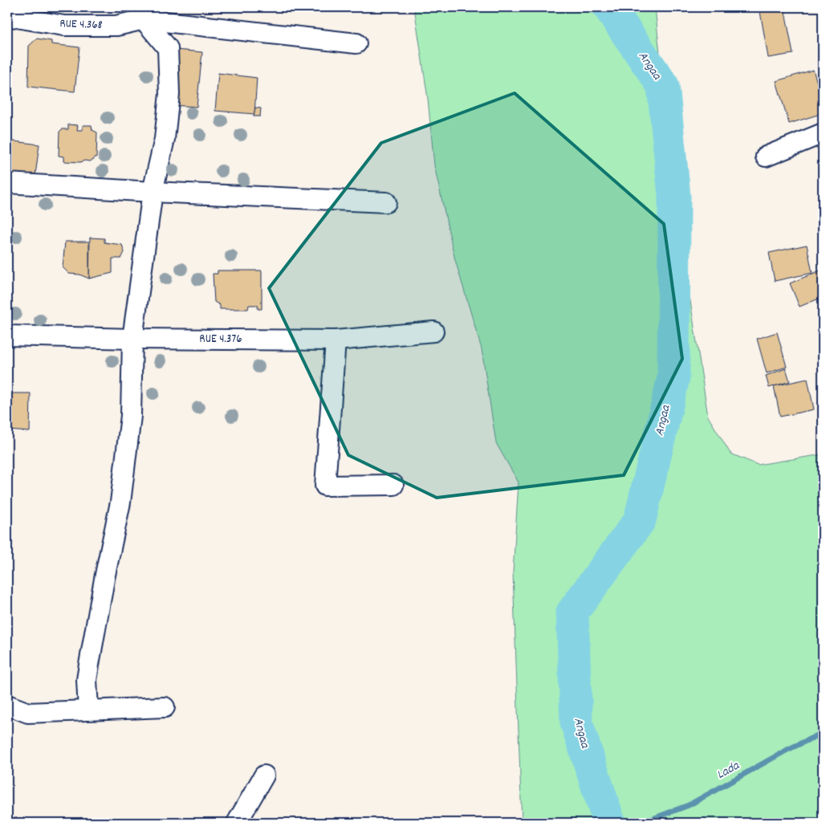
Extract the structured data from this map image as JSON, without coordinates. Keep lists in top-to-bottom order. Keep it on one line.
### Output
{"streets":{"street":["RUE 4.368","RUE 4.376"]},"water":["Angaa","Lada"]}
